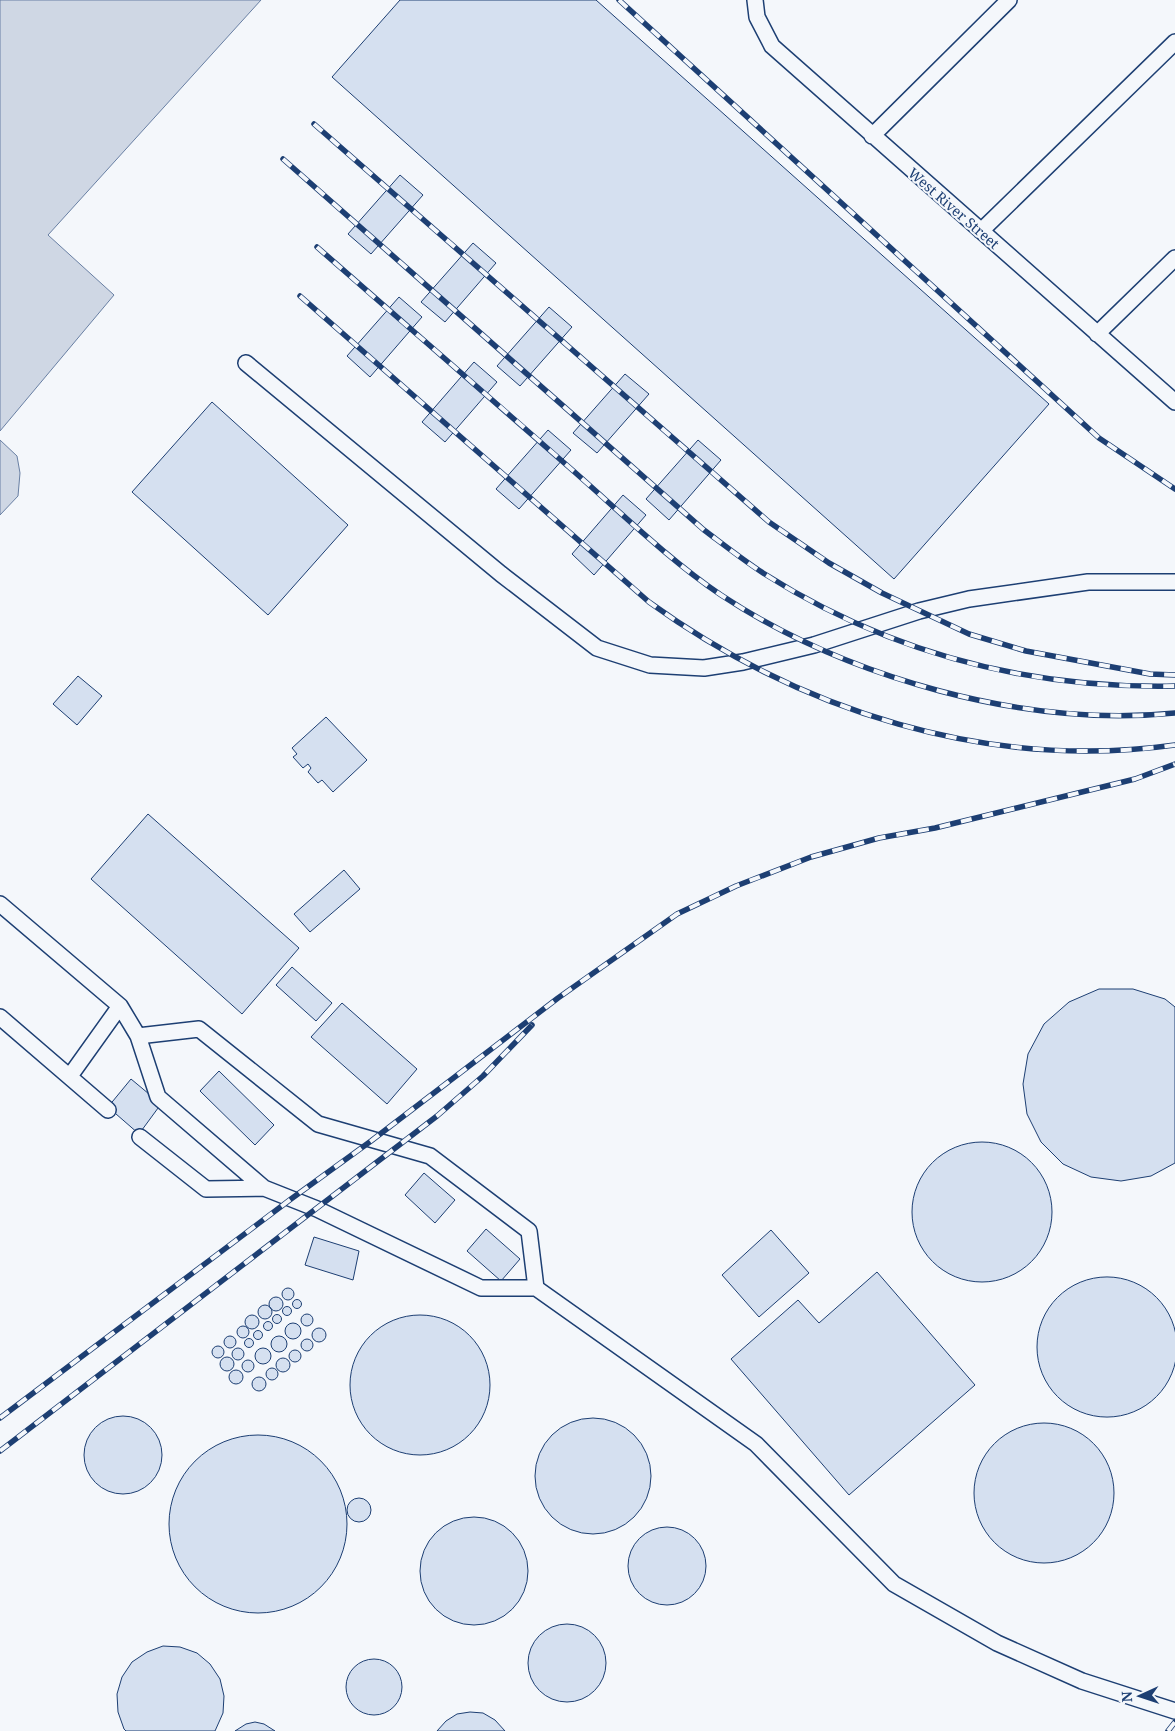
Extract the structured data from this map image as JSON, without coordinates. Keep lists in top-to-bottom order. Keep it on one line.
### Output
{"streets":{"lane":["West River Street"]},"north":"left"}
